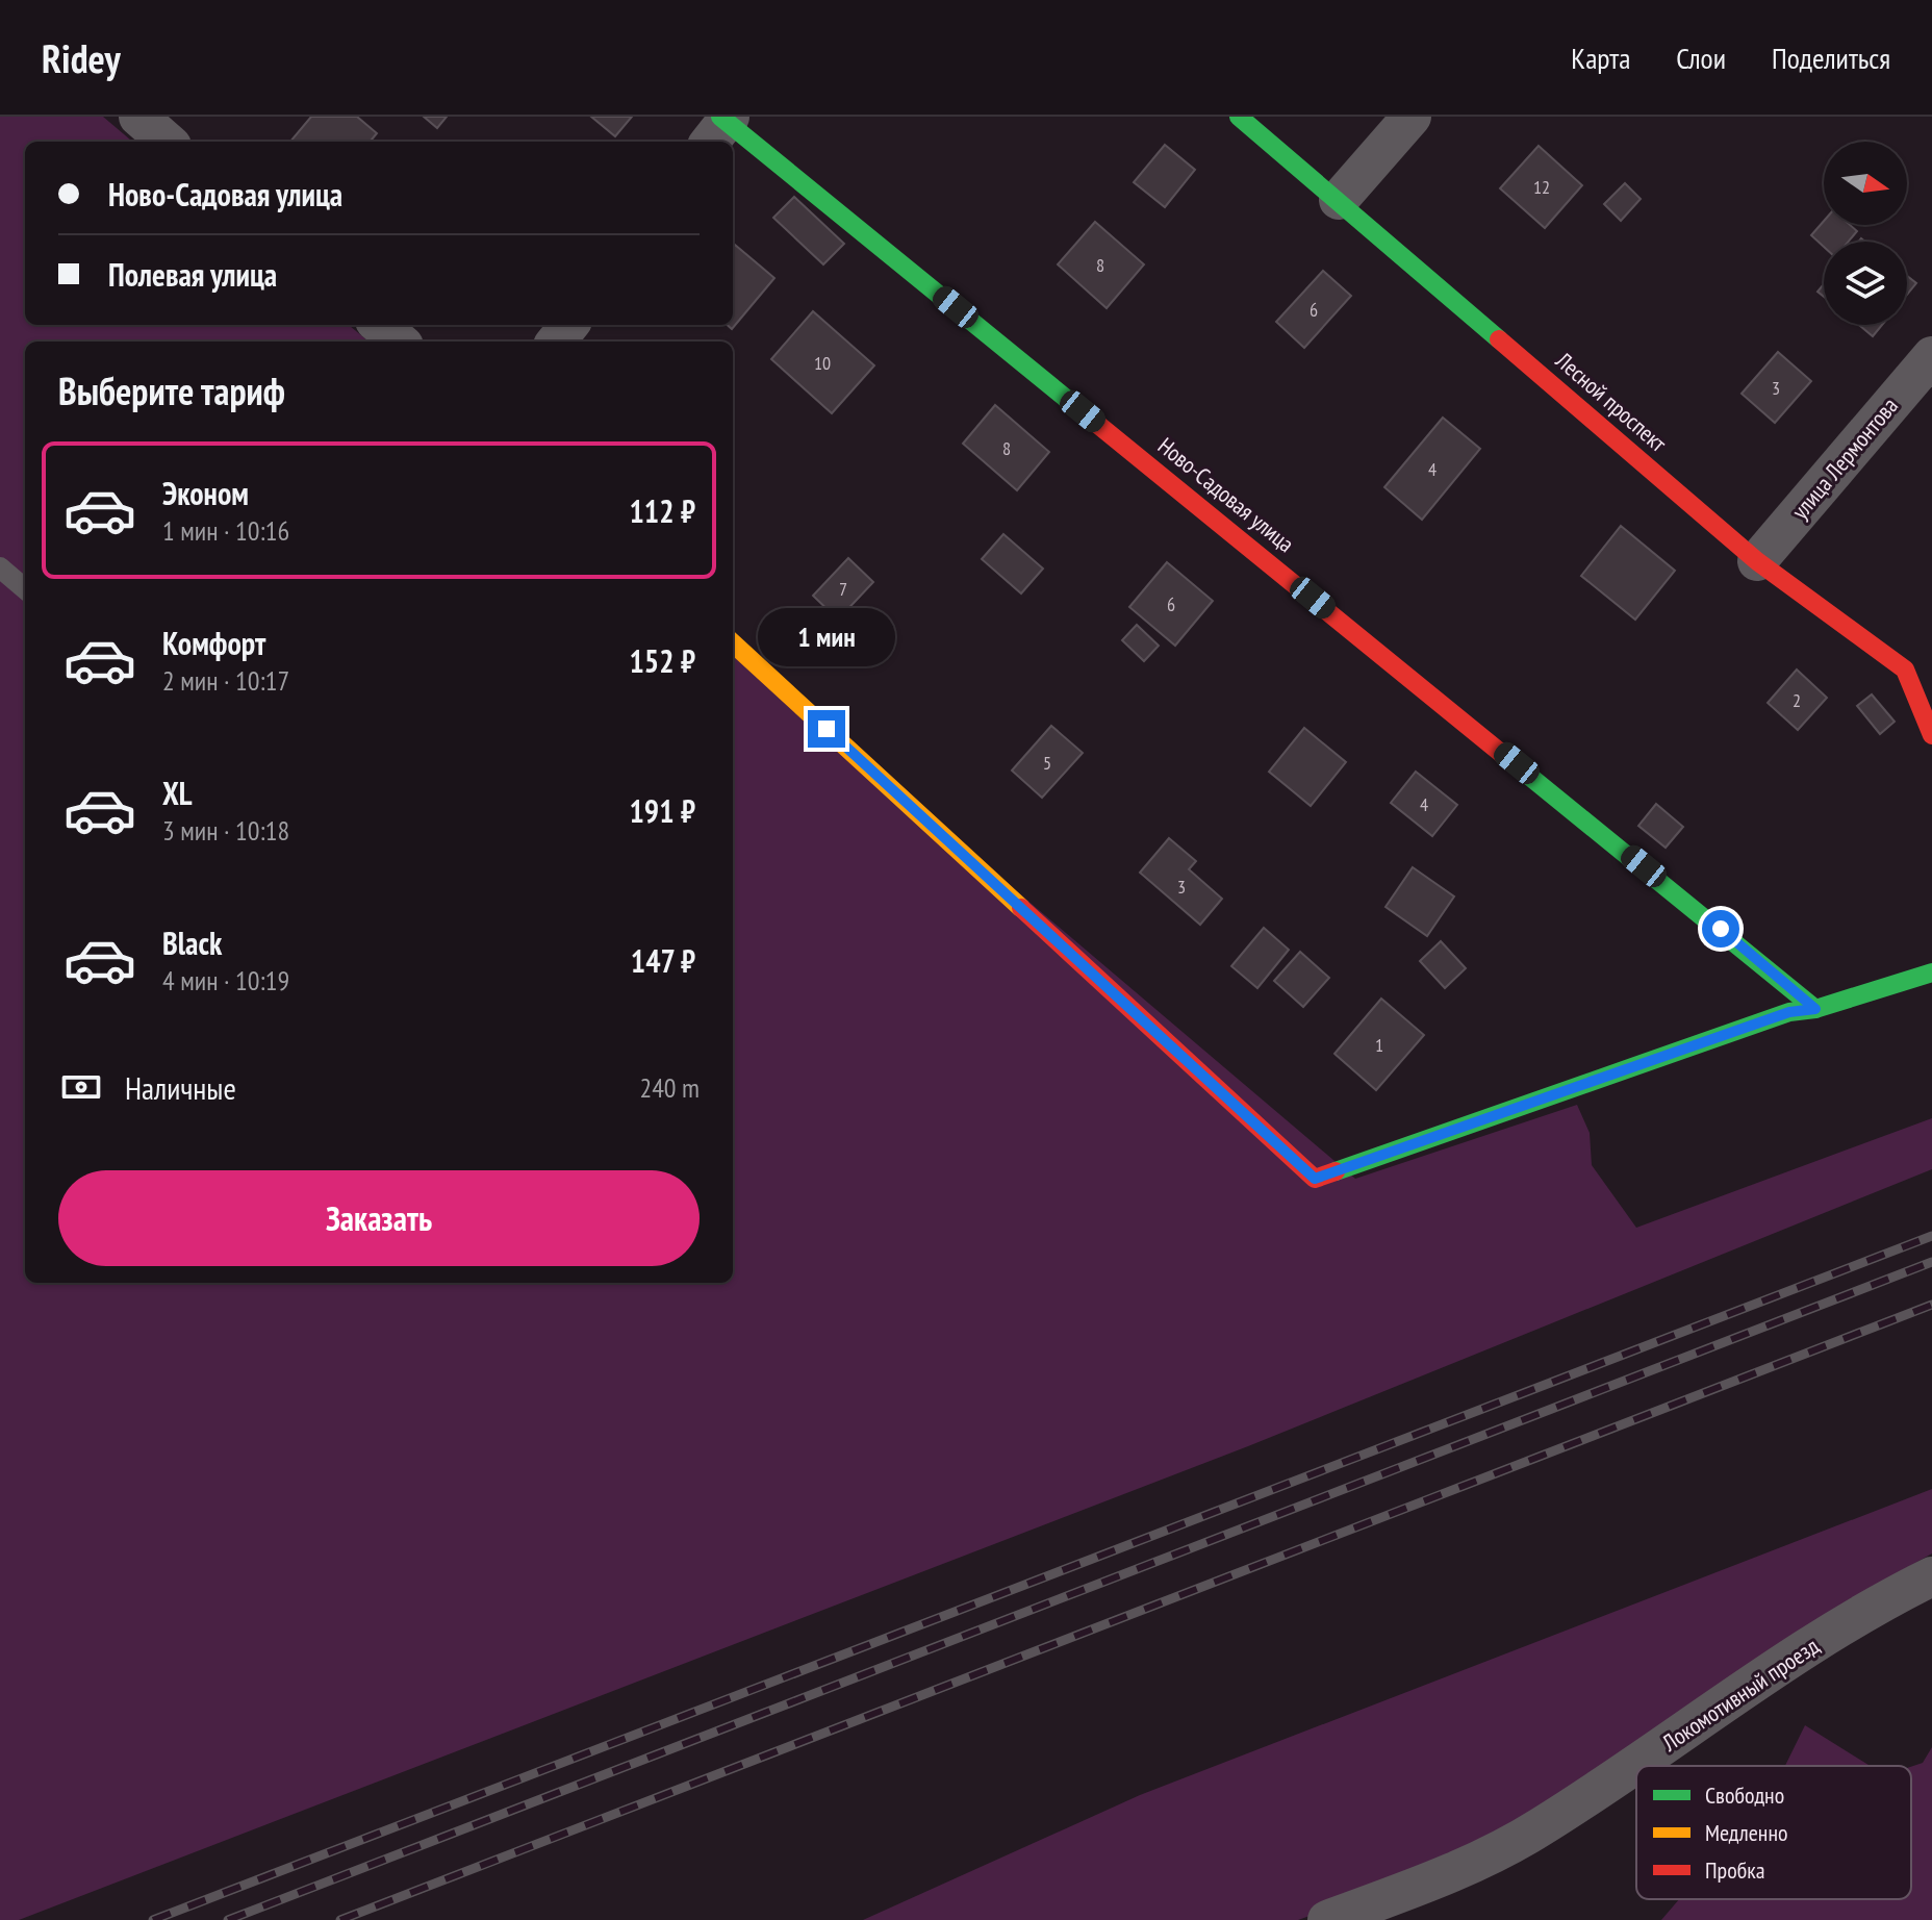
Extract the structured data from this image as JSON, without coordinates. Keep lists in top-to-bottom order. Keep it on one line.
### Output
{"streets":{"street":["Лесной проспект","улица Лермонтова","Ново-Садовая улица","Локомотивный проезд"]},"crossings":[["Лесной проспект","улица Лермонтова"]],"house_numbers":["12","8","6","10","3","8","4","7","6","2","5","4","3","1"],"legend":["Свободно","Медленно","Пробка"],"north":"right","page":{"header":"Ridey","nav":["Карта","Слои","Поделиться"],"banner":["Ново-Садовая улица","Полевая улица"],"heading":"Выберите тариф","list":[{"name":"Эконом","note":"1 мин · 10:16","value":"112 ₽"},{"name":"Комфорт","note":"2 мин · 10:17","value":"152 ₽"},{"name":"XL","note":"3 мин · 10:18","value":"191 ₽"},{"name":"Black","note":"4 мин · 10:19","value":"147 ₽"}],"bubble":"1 мин","pay":["Наличные","240 m"],"buttons":"Заказать"}}
